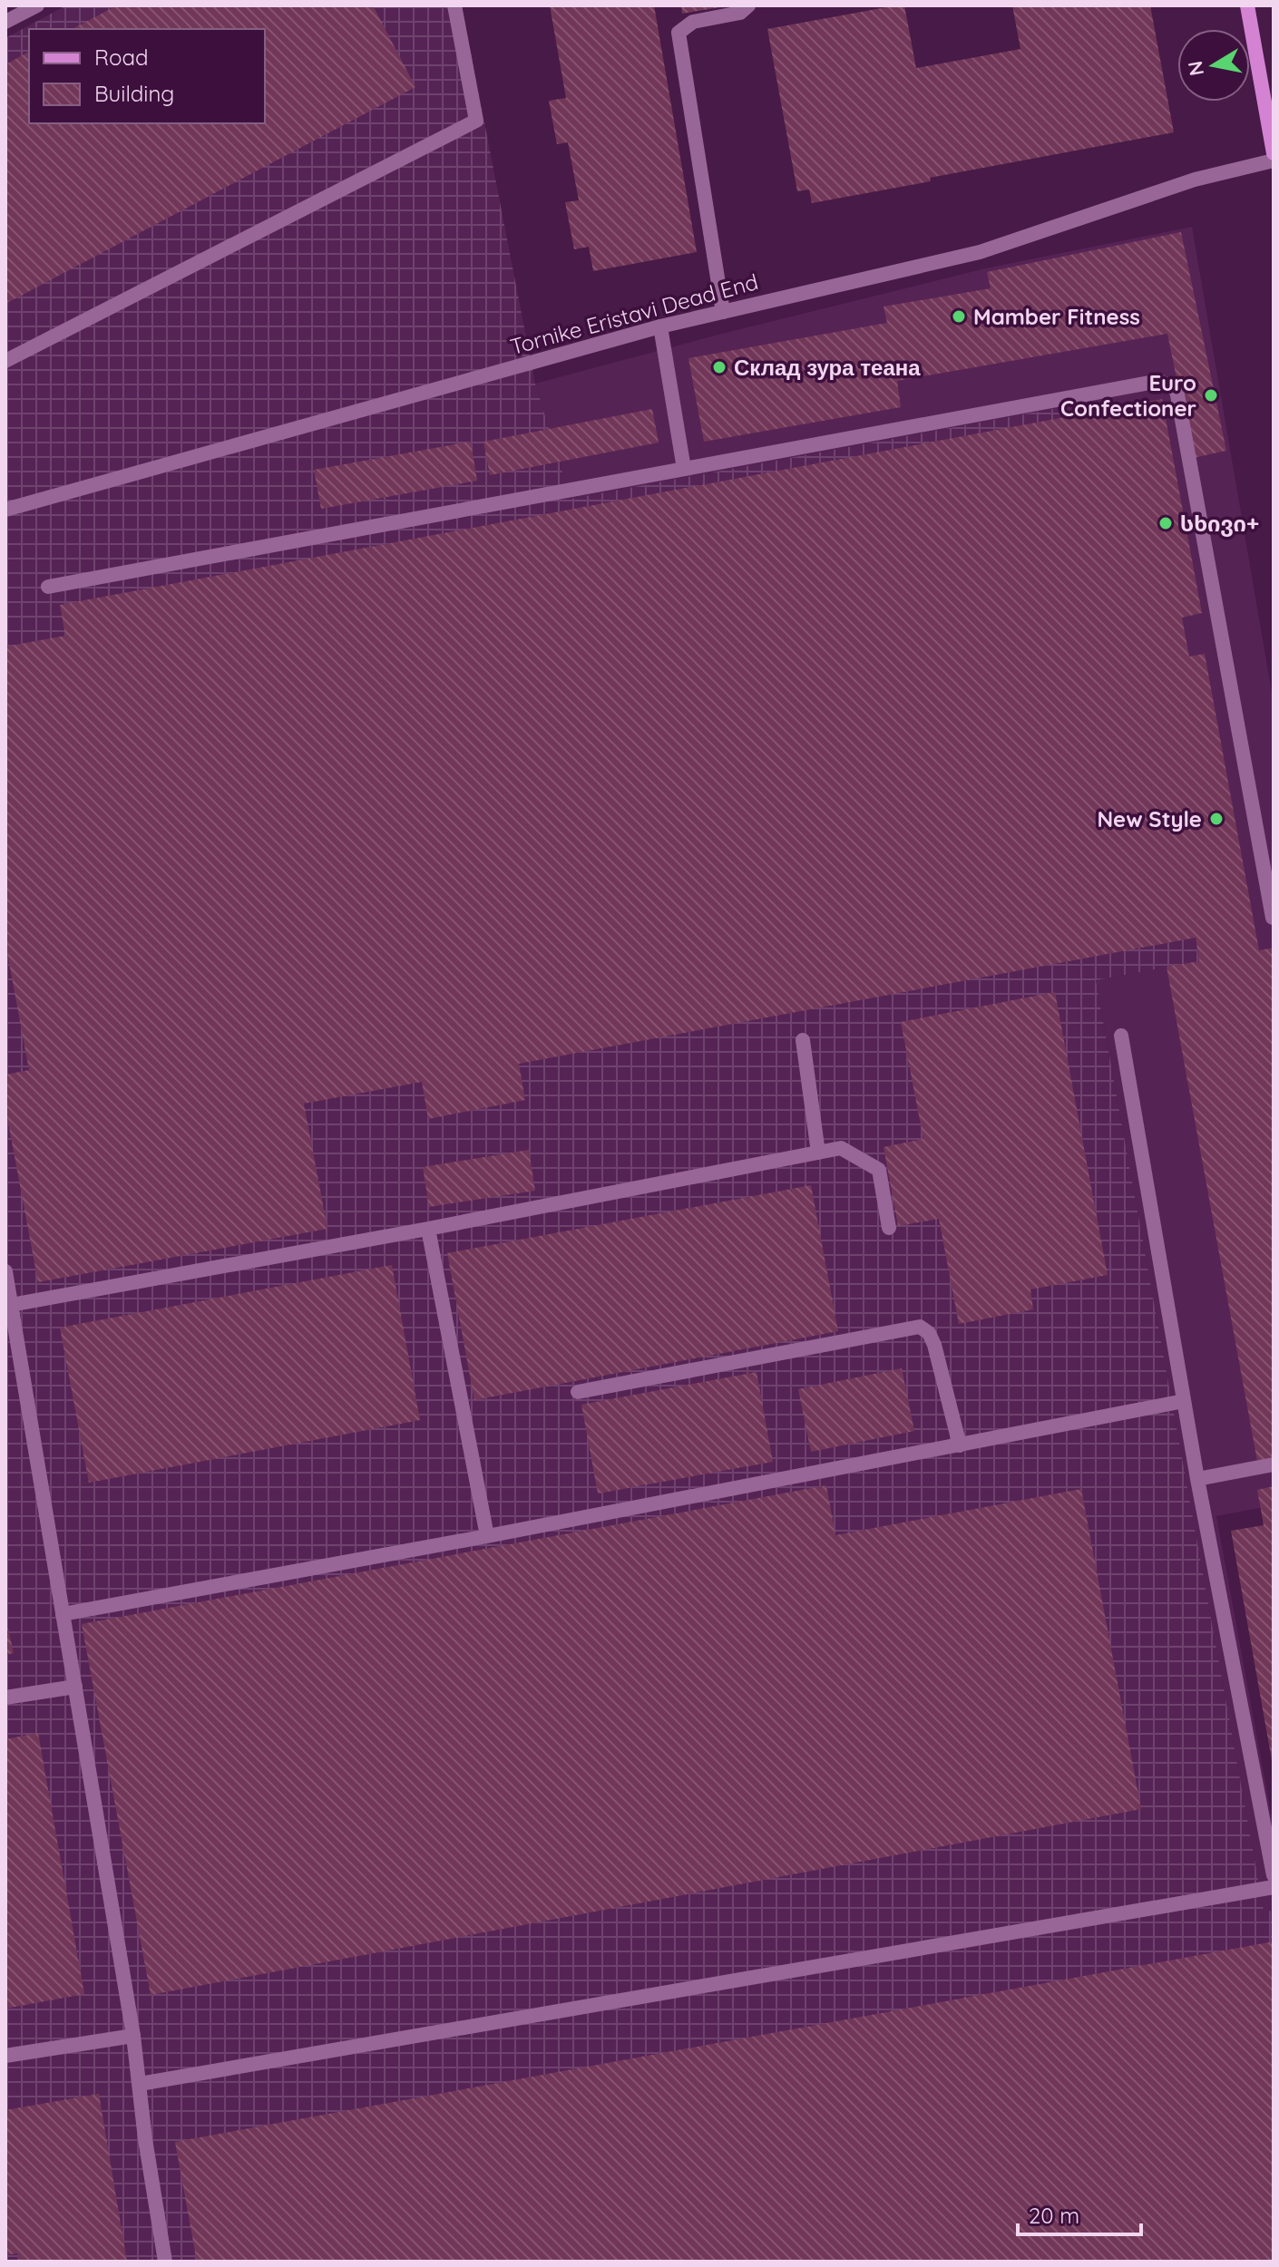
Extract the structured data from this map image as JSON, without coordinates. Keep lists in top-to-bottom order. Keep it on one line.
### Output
{"streets":{"street":["Tornike Eristavi Dead End"]},"places":["Mamber Fitness","Склад зура теана","Euro Confectioner","სხივი+","New Style"],"legend":["Road","Building"],"scale_bar":"20 m","north":"left"}
